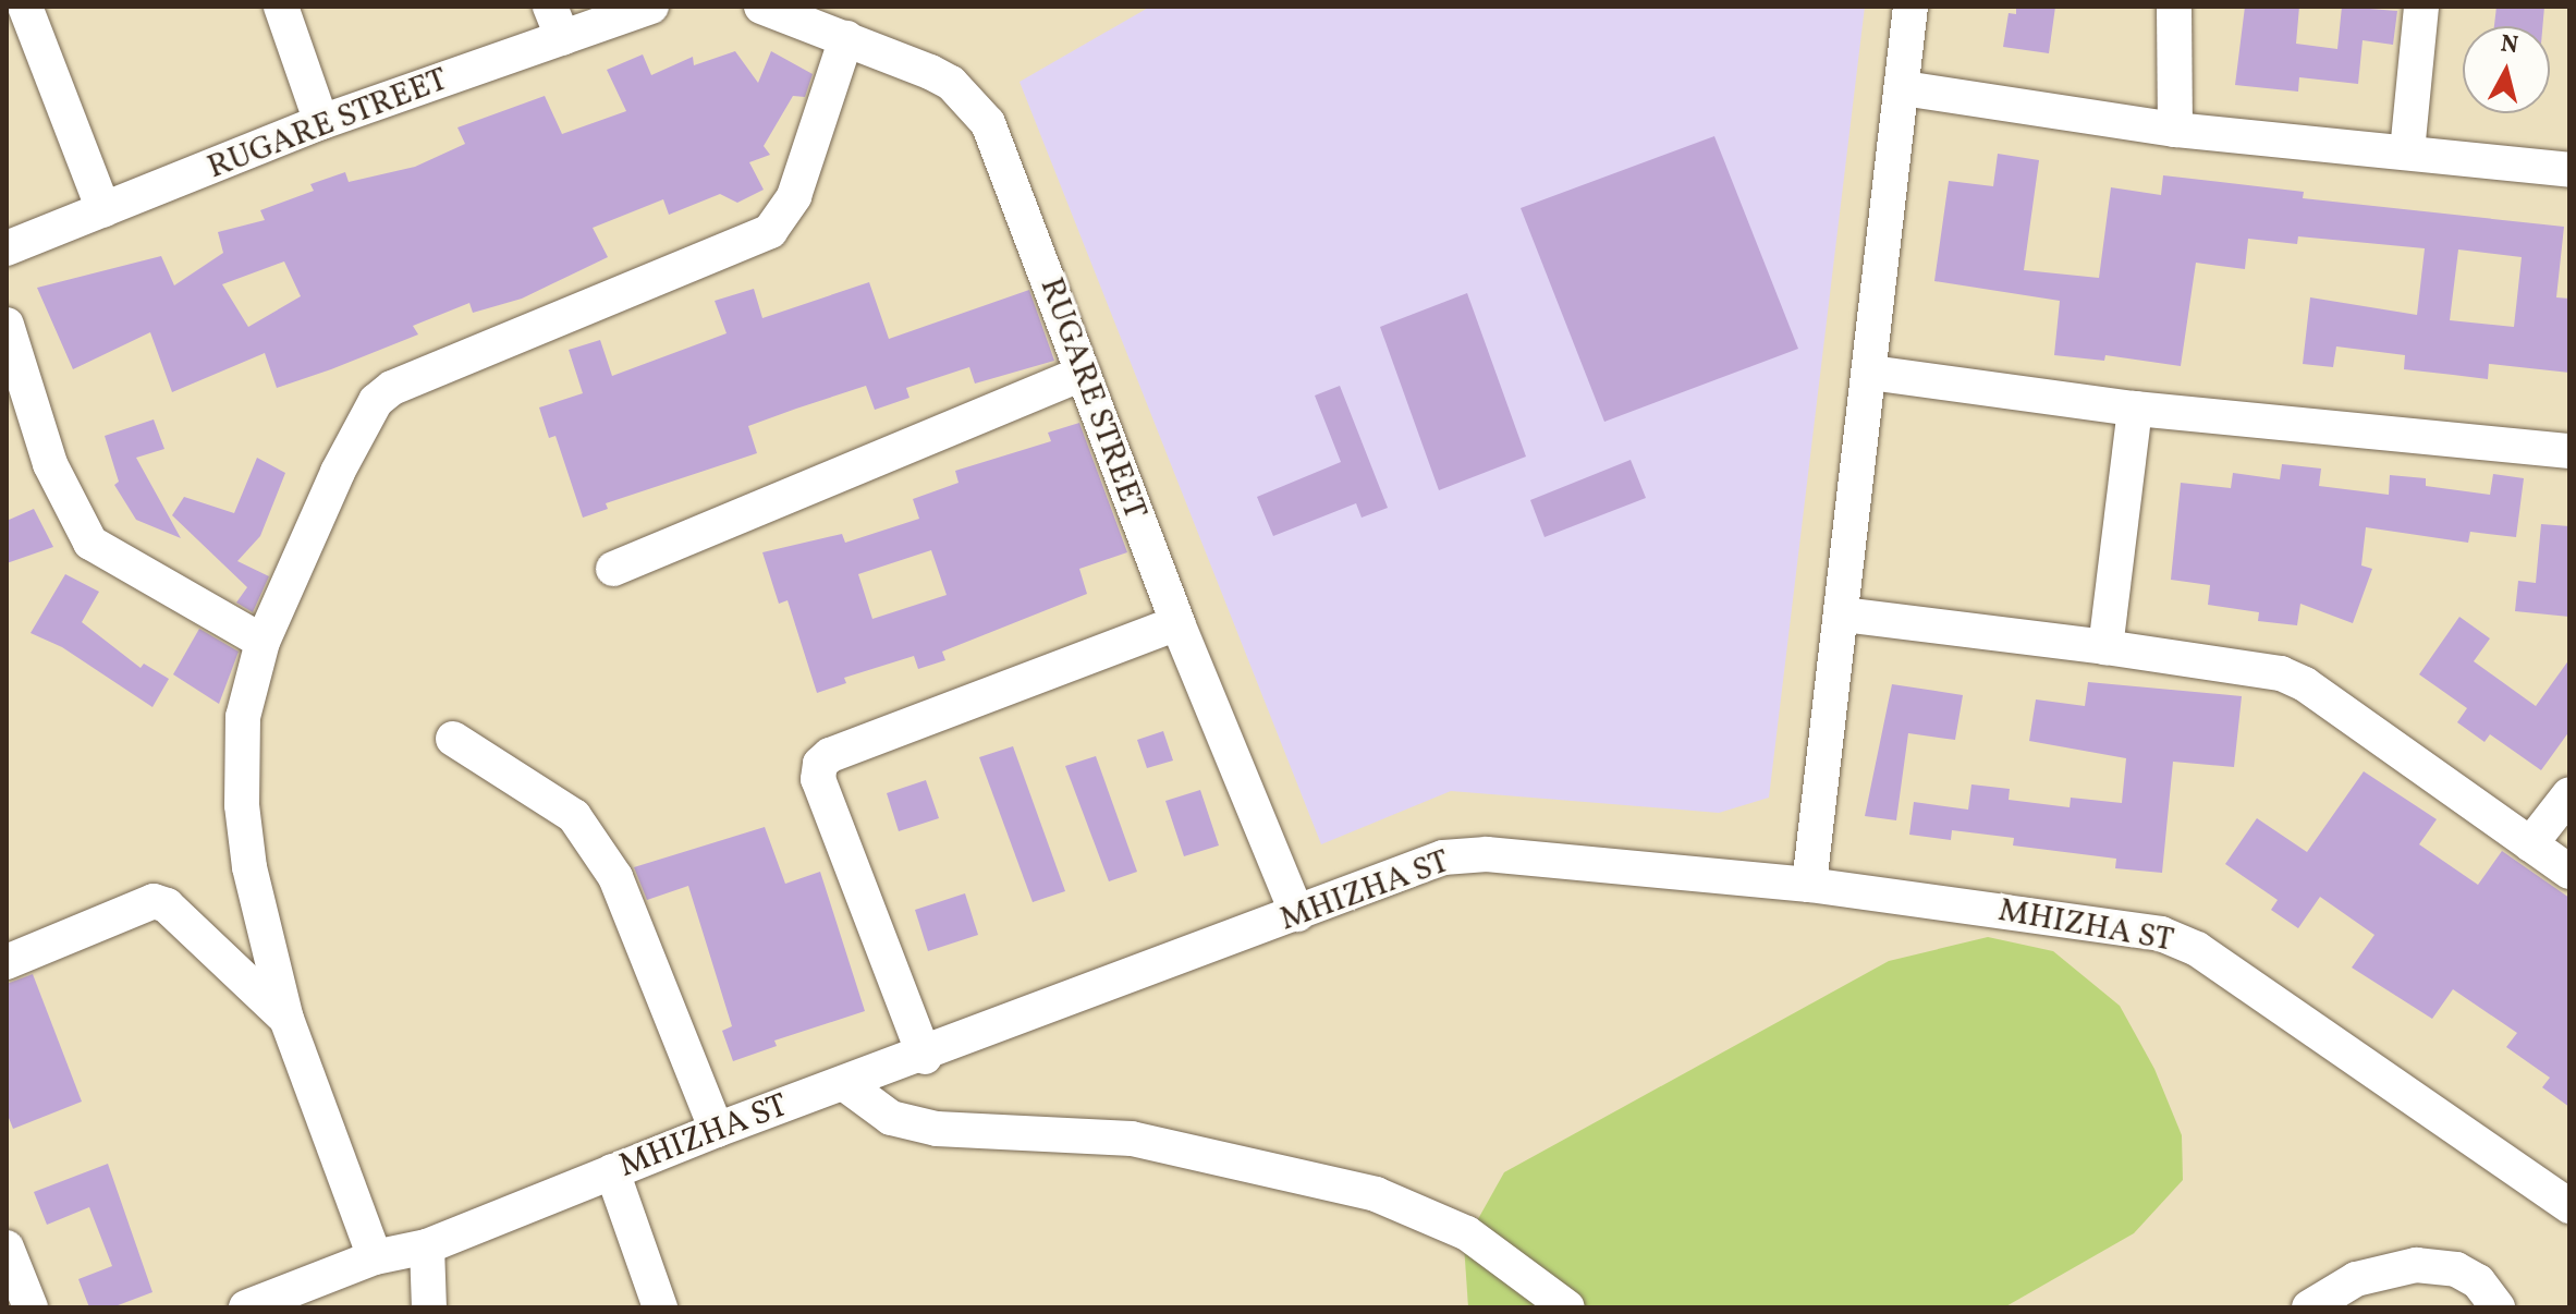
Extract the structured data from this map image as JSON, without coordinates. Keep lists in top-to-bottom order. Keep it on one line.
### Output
{"streets":{"street":["RUGARE STREET","MHIZHA ST"]},"crossings":[["RUGARE STREET","MHIZHA ST"]],"north":"top"}
